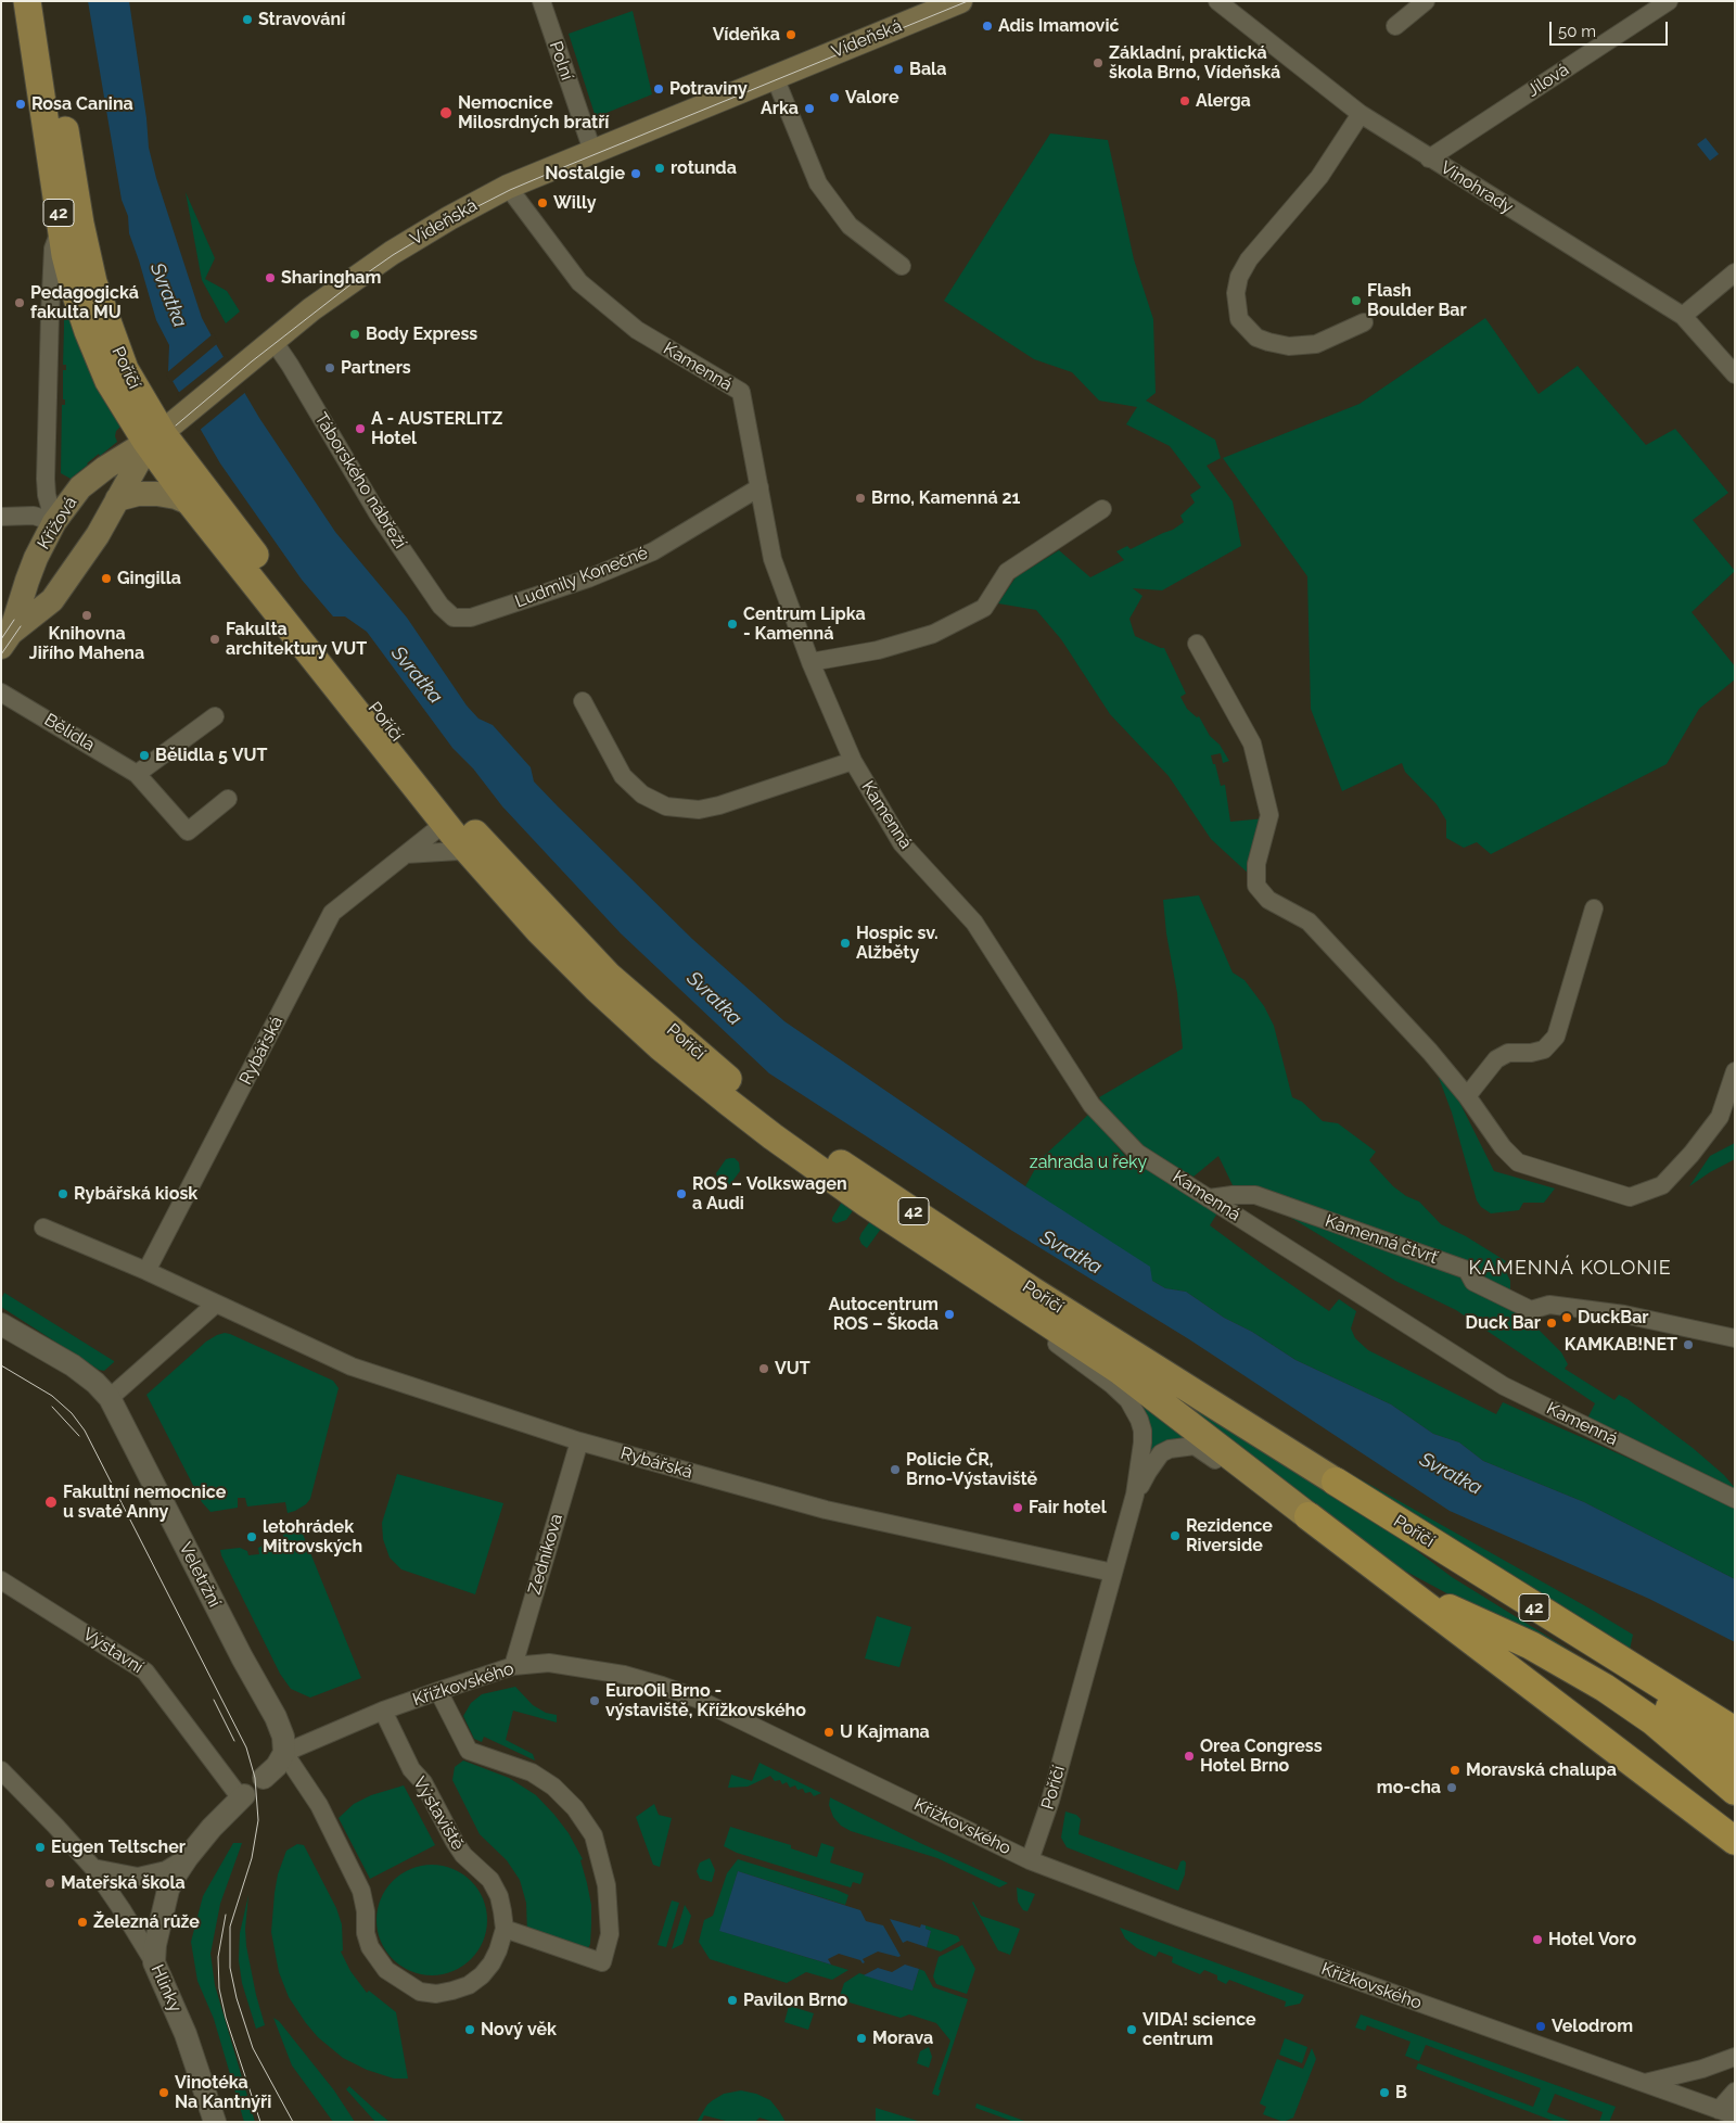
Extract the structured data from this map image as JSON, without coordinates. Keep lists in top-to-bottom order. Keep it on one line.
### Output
{"streets":{"highway":["42","Poříčí"],"main road":["Vídeňská","Křížová"],"street":["Polní","Jílová","Vinohrady","Kamenná","Táborského nábřeží","Ludmily Konečné","Bělidla","Rybářská","Kamenná čtvrť","Zedníkova","Veletržní","Výstavní","Křížkovského","Výstaviště","Hlinky"]},"crossings":[["Vídeňská","Polní"],["Vídeňská","Kamenná"],["Vídeňská","Poříčí"],["Vídeňská","Táborského nábřeží"],["Vídeňská","Křížová"],["Jílová","Vinohrady"],["42","Poříčí"],["Kamenná","Ludmily Konečné"],["Kamenná","Kamenná čtvrť"],["Poříčí","Křížová"],["Poříčí","Rybářská"],["Poříčí","Křížkovského"],["Táborského nábřeží","Ludmily Konečné"],["Rybářská","Zedníkova"],["Zedníkova","Křížkovského"],["Veletržní","Křížkovského"],["Veletržní","Výstaviště"],["Výstavní","Hlinky"],["Křížkovského","Výstaviště"]],"districts":["KAMENNÁ KOLONIE"],"water":["Svratka"],"parks":["zahrada u řeky"],"places":["Stravování","Adis Imamović","Vídeňka","Základní, praktická škola Brno, Vídeňská","Bala","Potraviny","Valore","Alerga","Rosa Canina","Arka","Nemocnice Milosrdných bratří","rotunda","Nostalgie","Willy","Sharingham","Flash Boulder Bar","Pedagogická fakulta MU","Body Express","Partners","A - AUSTERLITZ Hotel","Brno, Kamenná 21","Gingilla","Knihovna Jiřího Mahena","Centrum Lipka - Kamenná","Fakulta architektury VUT","Bělidla 5 VUT","Hospic sv. Alžběty","Rybářská kiosk","ROS – Volkswagen a Audi","Autocentrum ROS – Škoda","DuckBar","Duck Bar","KAMKAB!NET","VUT","Policie ČR, Brno-Výstaviště","Fakultní nemocnice u svaté Anny","Fair hotel","Rezidence Riverside","letohrádek Mitrovských","EuroOil Brno - výstaviště, Křížkovského","U Kajmana","Orea Congress Hotel Brno","Moravská chalupa","mo-cha","Eugen Teltscher","Mateřská škola","Železná růže","Hotel Voro","Pavilon Brno","Velodrom","Nový věk","VIDA! science centrum","Morava","Vinotéka Na Kantnýři","B"],"scale_bar":"50 m"}
